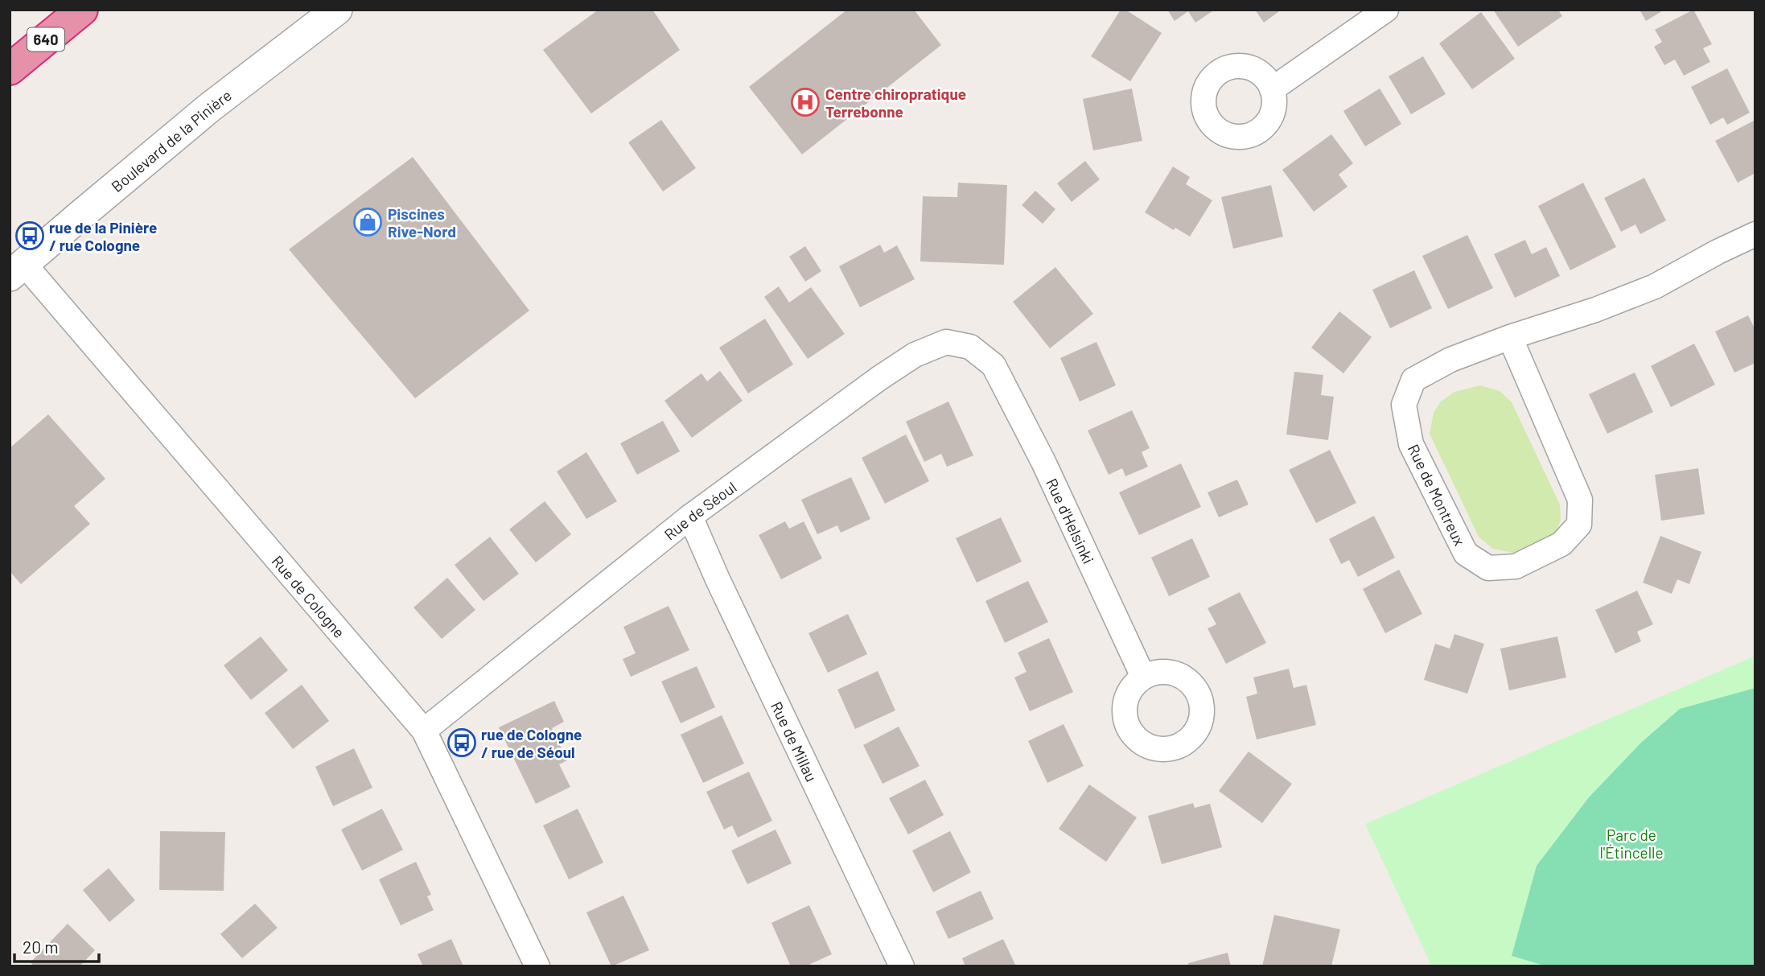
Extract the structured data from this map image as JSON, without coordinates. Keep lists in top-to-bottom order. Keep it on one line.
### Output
{"streets":{"highway":["640"],"street":["Boulevard de la Pinière","Rue de Montreux","Rue de Séoul","Rue d'Helsinki","Rue de Cologne","Rue de Millau"]},"crossings":[["Boulevard de la Pinière","Rue de Cologne"],["Rue de Séoul","Rue d'Helsinki"],["Rue de Séoul","Rue de Cologne"],["Rue de Séoul","Rue de Millau"]],"parks":["Parc de l'Étincelle"],"places":{"hospital":["Centre chiropratique Terrebonne"],"shop":["Piscines Rive-Nord"],"bus stop":["rue de la Pinière / rue Cologne","rue de Cologne / rue de Séoul"]},"scale_bar":"20 m"}
